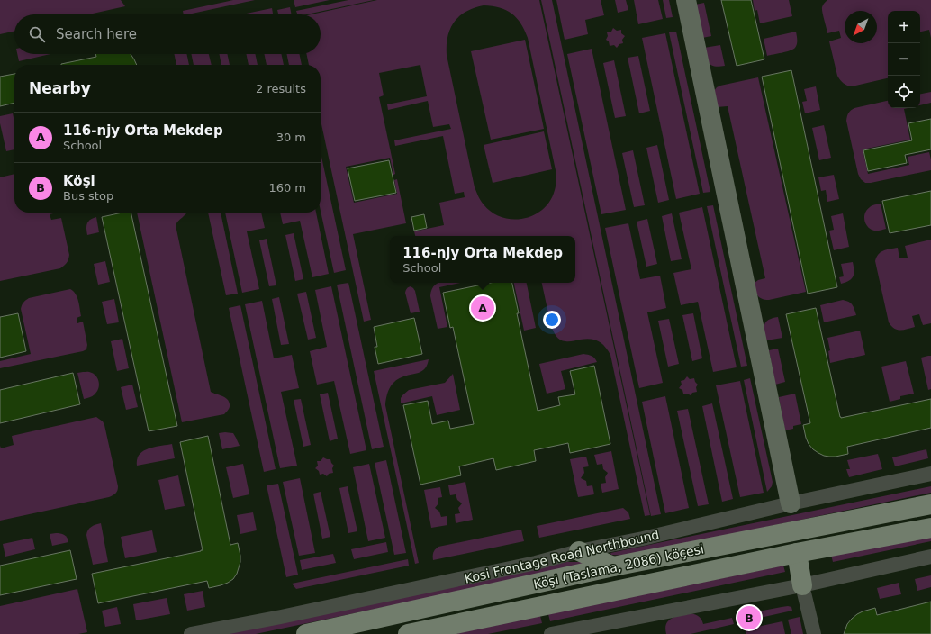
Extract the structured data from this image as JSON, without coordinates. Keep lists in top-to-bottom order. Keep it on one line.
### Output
{"streets":{"main road":["Köşi (Taslama, 2086) köçesi"],"street":["Kosi Frontage Road Northbound"]},"north":"bottom left","page":{"map_buttons":["+","−"],"search":"Search here","heading":["Nearby","2 results"],"list":[{"mark":"A","name":"116-njy Orta Mekdep","note":"School","value":"30 m"},{"mark":"B","name":"Köşi","note":"Bus stop","value":"160 m"}],"popup":["116-njy Orta Mekdep","School"],"pins":["A","B"]}}
